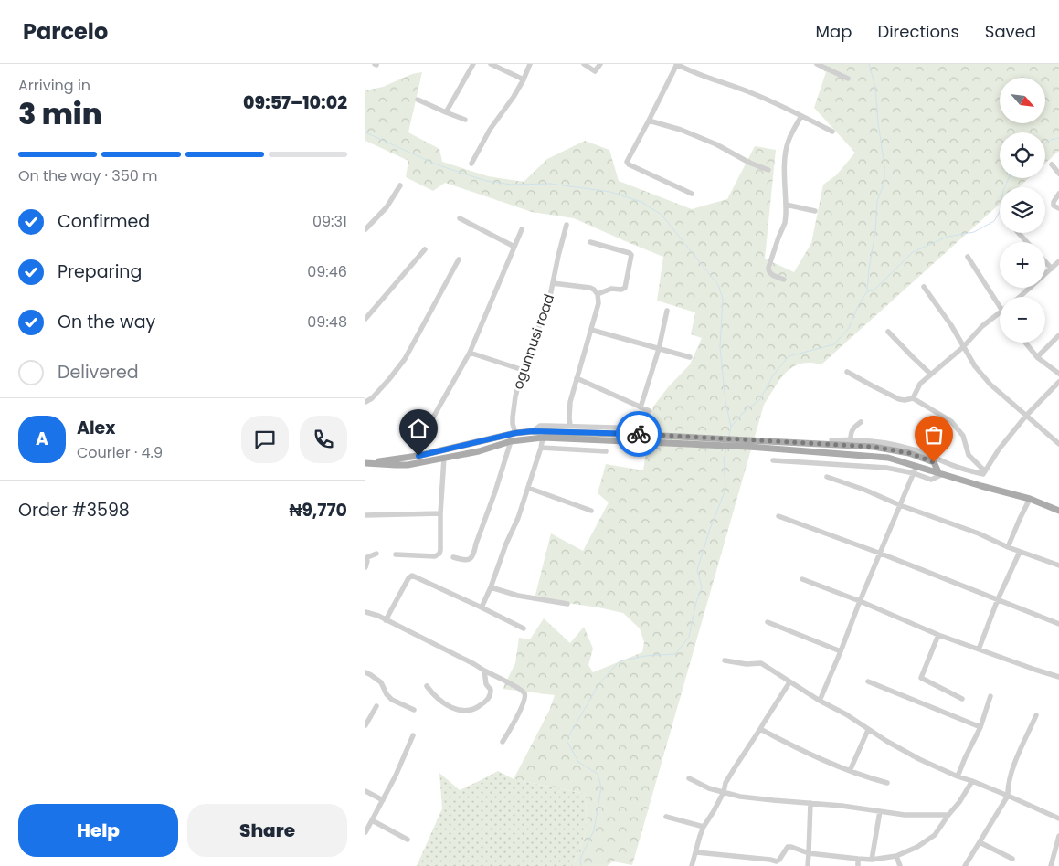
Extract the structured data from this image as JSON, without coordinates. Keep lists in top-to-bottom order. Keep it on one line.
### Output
{"streets":{"street":["ogunnusi road"]},"north":"bottom right","page":{"header":"Parcelo","nav":["Map","Directions","Saved"],"heading":["3 min","Arriving in","09:57–10:02"],"panel":["Alex","Courier · 4.9","Order #3598","₦9,770"],"map_buttons":["+","−"],"bar":"On the way · 350 m","list":[["Confirmed","09:31"],["Preparing","09:46"],["On the way","09:48"],"Delivered"],"round":"A","buttons":["Help","Share"]}}
